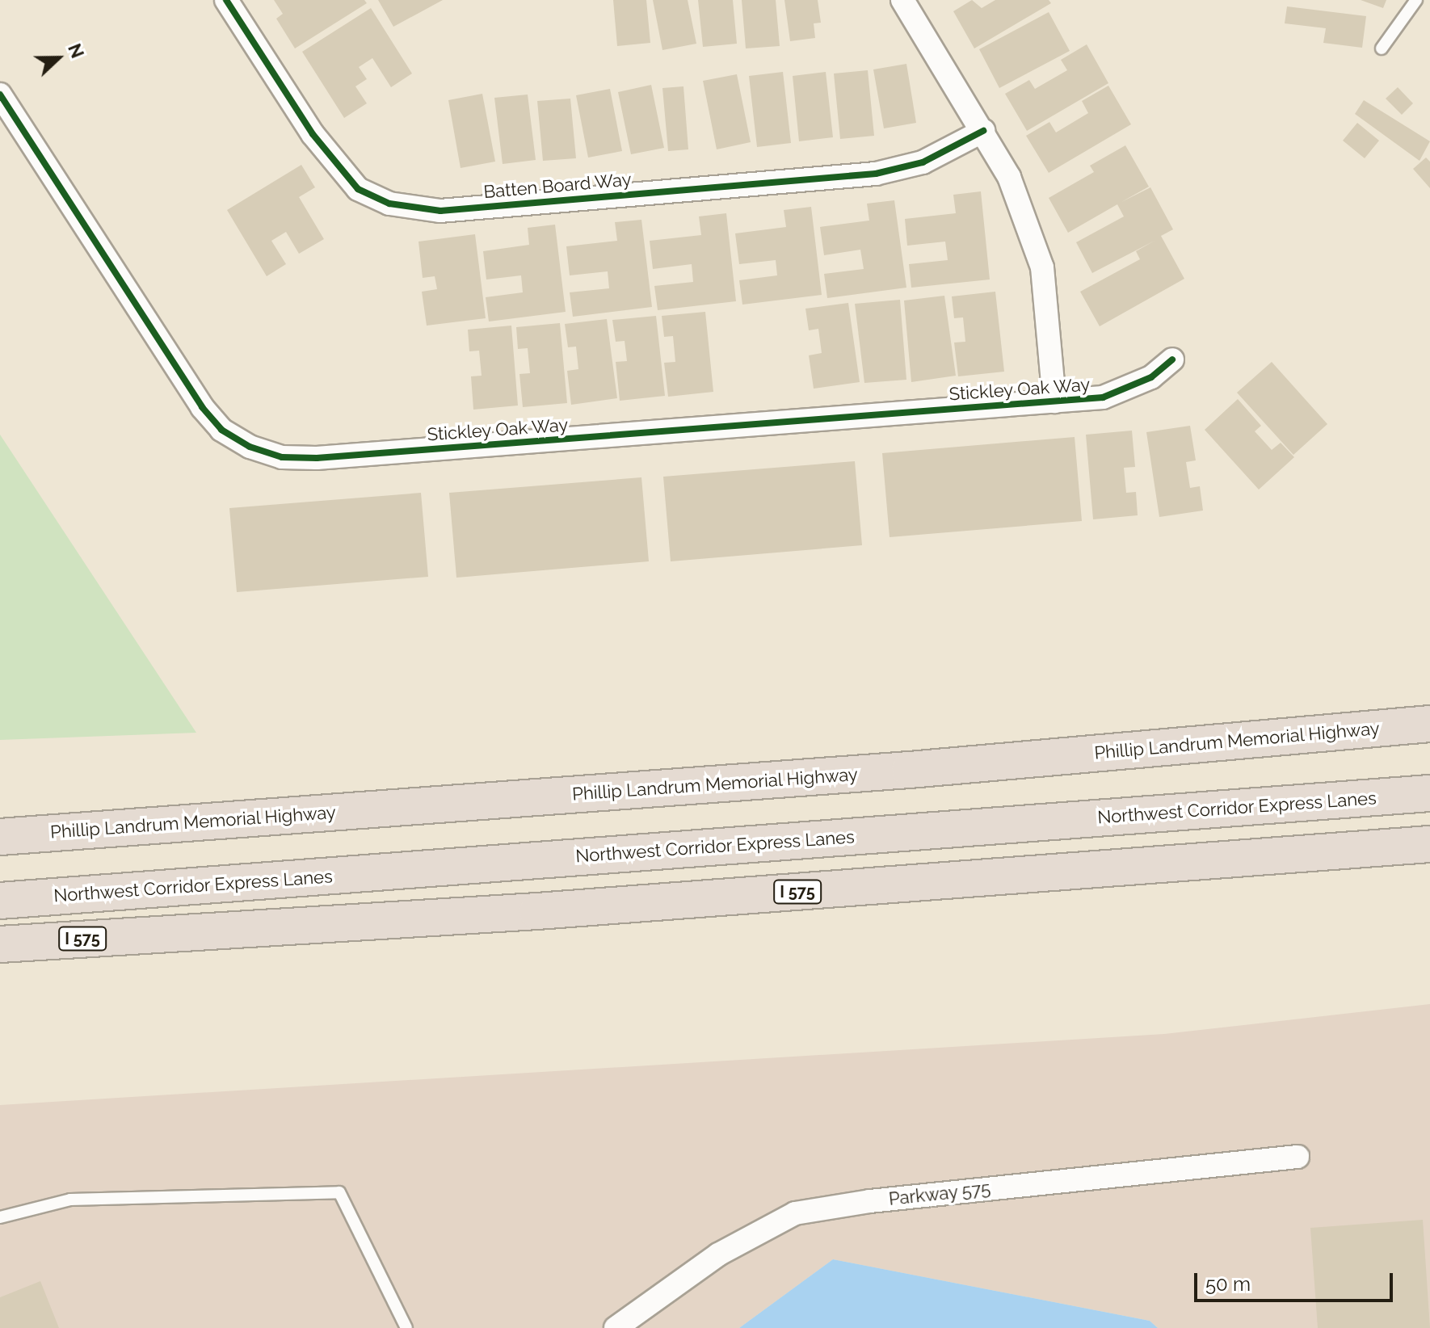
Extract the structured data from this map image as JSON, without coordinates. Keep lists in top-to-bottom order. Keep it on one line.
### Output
{"streets":{"highway":["Phillip Landrum Memorial Highway","Northwest Corridor Express Lanes","I 575"],"street":["Batten Board Way","Stickley Oak Way","Parkway 575"]},"scale_bar":"50 m","north":"right"}
